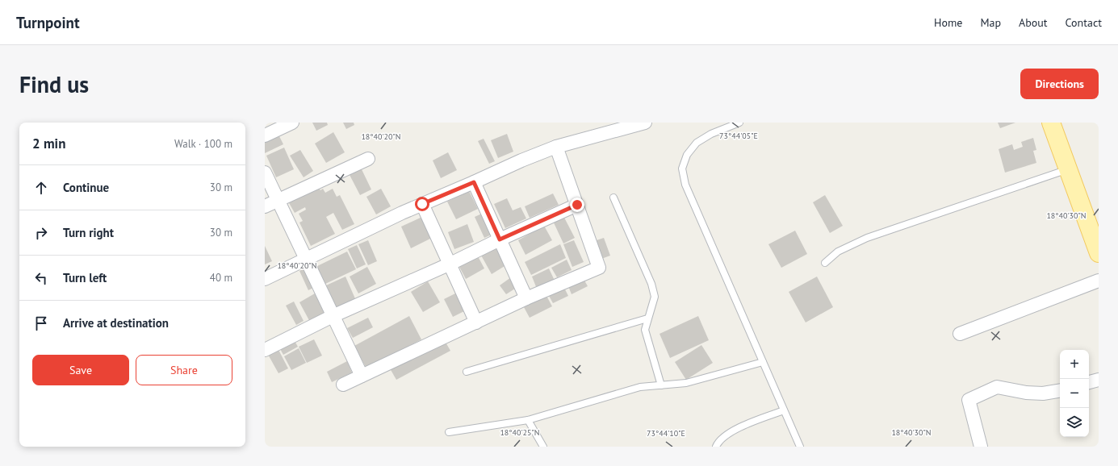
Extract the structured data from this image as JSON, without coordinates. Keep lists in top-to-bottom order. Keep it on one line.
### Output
{"page":{"header":"Turnpoint","nav":["Home","Map","About","Contact"],"buttons":["Directions",["Save","Share"]],"title":"Find us","heading":["2 min","Walk · 100 m"],"list":[["Continue","30 m"],["Turn right","30 m"],["Turn left","40 m"],"Arrive at destination"],"map_buttons":["+","−"]},"coordinates":["73°44'05\"E","18°40'20\"N","18°40'30\"N","18°40'25\"N","73°44'10\"E"]}
